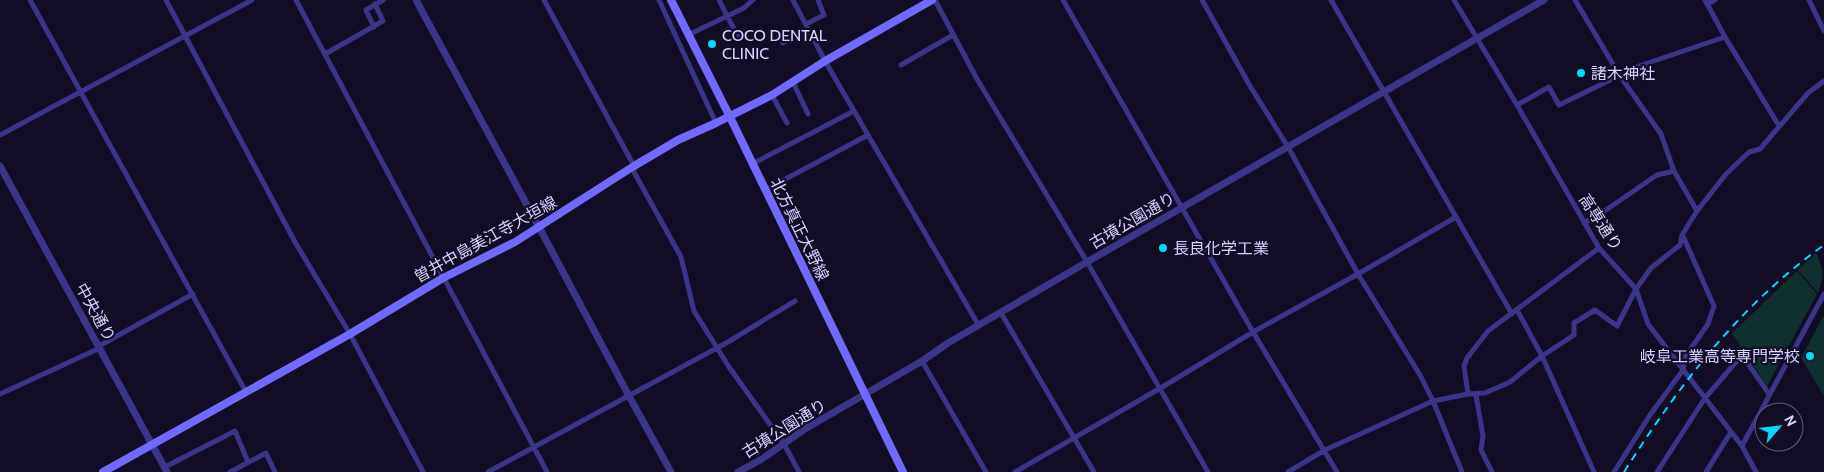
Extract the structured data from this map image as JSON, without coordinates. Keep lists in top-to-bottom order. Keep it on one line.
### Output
{"streets":{"main road":["北方真正大野線","曽井中島美江寺大垣線"],"street":["古墳公園通り","高専通り","中央通り"]},"crossings":[["古墳公園通り","高専通り"],["古墳公園通り","北方真正大野線"],["北方真正大野線","曽井中島美江寺大垣線"],["曽井中島美江寺大垣線","中央通り"]],"places":["COCO DENTAL CLINIC","諸木神社","長良化学工業","岐阜工業高等専門学校"],"north":"top right"}
